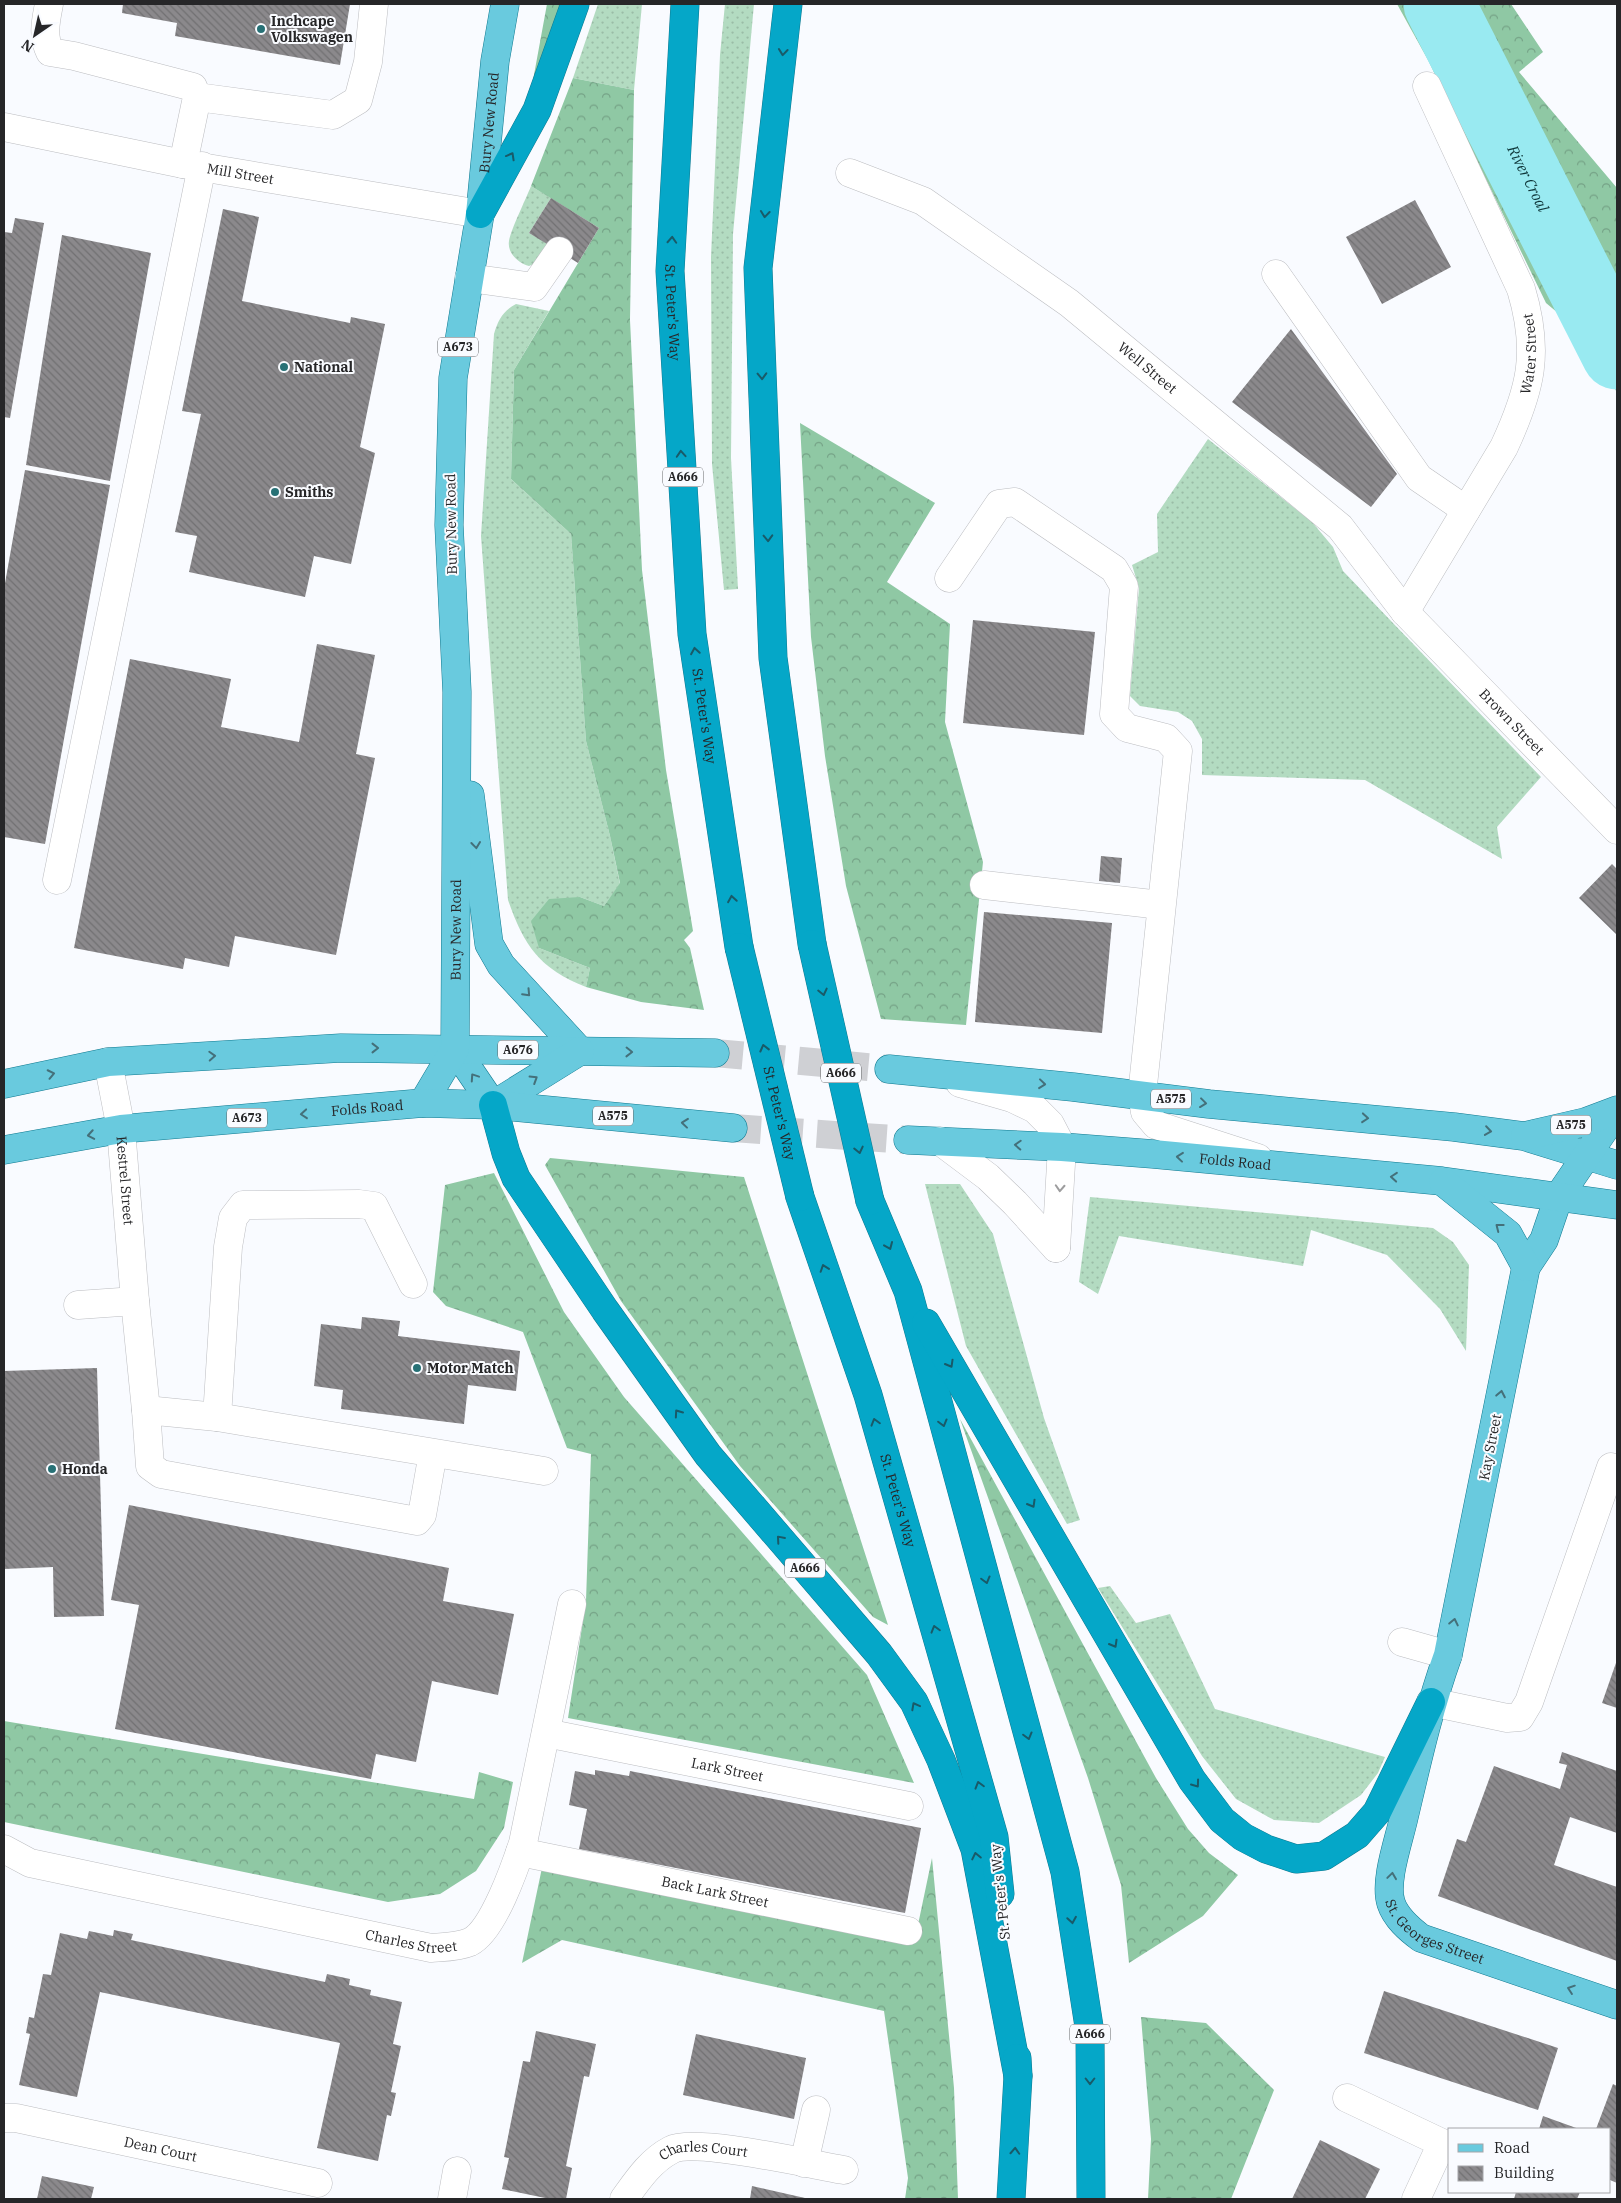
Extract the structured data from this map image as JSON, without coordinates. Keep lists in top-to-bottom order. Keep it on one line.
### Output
{"streets":{"highway":["St. Peter's Way","A666"],"main road":["Bury New Road","A673","A676","A575","Folds Road","Kay Street","St. Georges Street"],"street":["Mill Street","Water Street","Well Street","Brown Street","Kestrel Street","Lark Street","Back Lark Street","Charles Street","Dean Court","Charles Court"]},"crossings":[["Bury New Road","Mill Street"],["Bury New Road","A673"],["Bury New Road","A676"],["St. Peter's Way","A666"],["A673","A676"],["Water Street","Well Street"],["Water Street","Brown Street"],["Well Street","Brown Street"],["A666","Folds Road"],["A666","Kay Street"],["A666","St. Georges Street"],["A575","Kay Street"],["Folds Road","Kestrel Street"],["Folds Road","Kay Street"],["Kay Street","St. Georges Street"],["Lark Street","Charles Street"],["Back Lark Street","Charles Street"]],"one_way":["Kay Street"],"water":["River Croal"],"places":["Inchcape Volkswagen","National","Smiths","Motor Match","Honda"],"legend":["Road","Building"],"north":"bottom left"}
